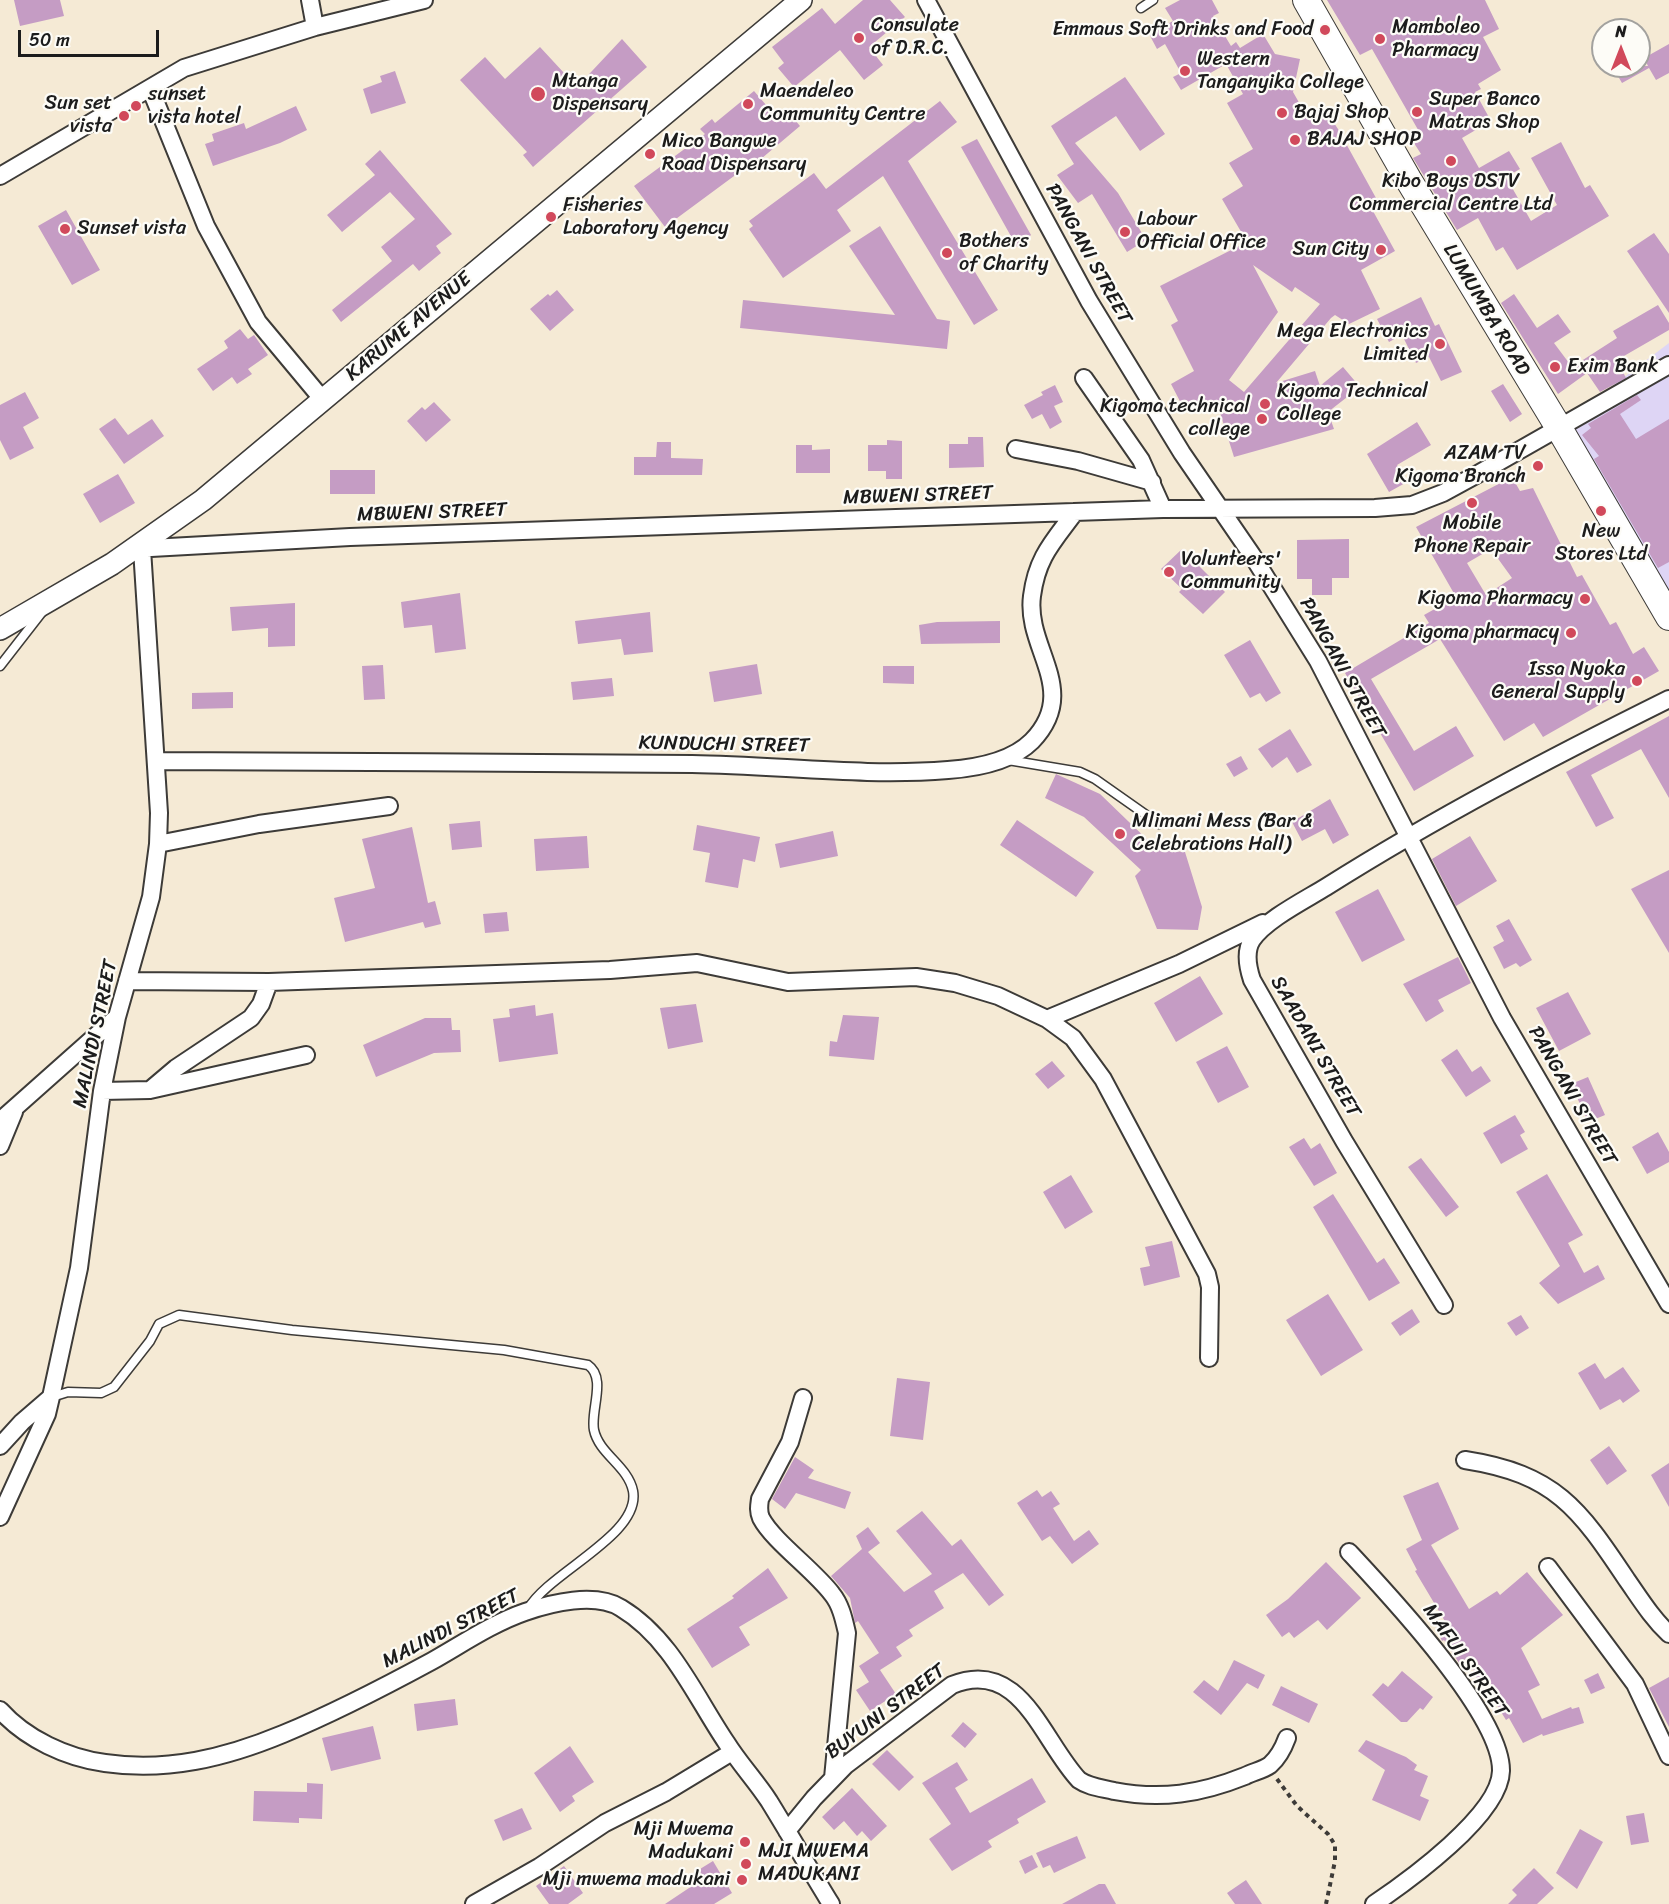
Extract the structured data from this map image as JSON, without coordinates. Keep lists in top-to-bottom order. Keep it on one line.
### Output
{"streets":{"main road":["LUMUMBA ROAD"],"street":["PANGANI STREET","KARUME AVENUE","MBWENI STREET","KUNDUCHI STREET","MALINDI STREET","SAADANI STREET","MAFUI STREET","BUYUNI STREET"]},"crossings":[["PANGANI STREET","MBWENI STREET"],["PANGANI STREET","SAADANI STREET"],["LUMUMBA ROAD","MBWENI STREET"],["KARUME AVENUE","MBWENI STREET"],["KARUME AVENUE","MALINDI STREET"],["MBWENI STREET","KUNDUCHI STREET"],["MBWENI STREET","MALINDI STREET"],["KUNDUCHI STREET","MALINDI STREET"],["MALINDI STREET","BUYUNI STREET"]],"places":["Emmaus Soft Drinks and Food","Consulate of D.R.C.","Mamboleo Pharmacy","Western Tanganyika College","Mtanga Dispensary","Maendeleo Community Centre","sunset vista hotel","Super Banco Matras Shop","Bajaj Shop","Sun set vista","BAJAJ SHOP","Mico Bangwe Road Dispensary","Kibo Boys DSTV Commercial Centre Ltd","Fisheries Laboratory Agency","Sunset vista","Labour Official Office","Sun City","Bothers of Charity","Mega Electronics Limited","Exim Bank","Kigoma Technical College","Kigoma technical college","AZAM TV Kigoma Branch","Mobile Phone Repair","New Stores Ltd","Volunteers' Community","Kigoma Pharmacy","Kigoma pharmacy","Issa Nyoka General Supply","Mlimani Mess (Bar & Celebrations Hall)","Mji Mwema Madukani","MJI MWEMA MADUKANI","Mji mwema madukani"],"scale_bar":"50 m","north":"top"}
